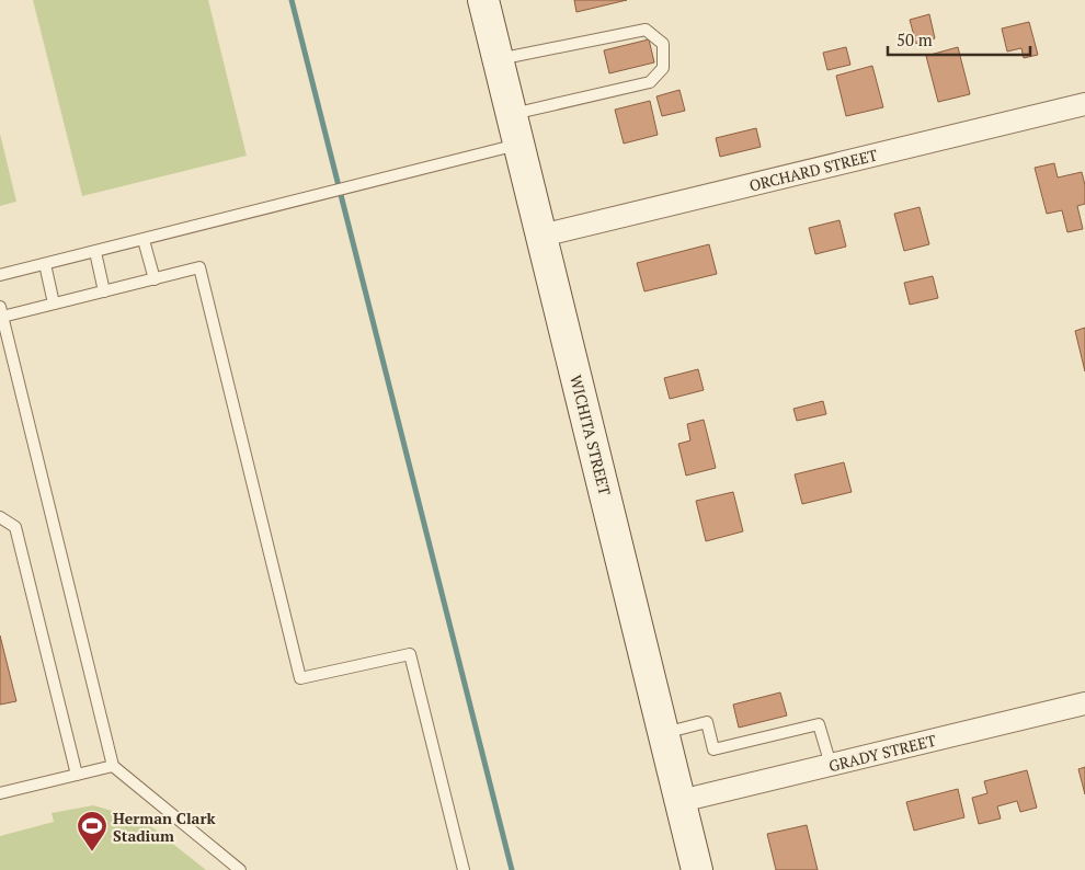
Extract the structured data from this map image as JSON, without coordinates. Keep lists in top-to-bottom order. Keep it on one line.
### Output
{"streets":{"main road":["WICHITA STREET"],"street":["ORCHARD STREET","GRADY STREET"]},"crossings":[["ORCHARD STREET","WICHITA STREET"],["WICHITA STREET","GRADY STREET"]],"places":{"sports":["Herman Clark Stadium"]},"scale_bar":"50 m"}
